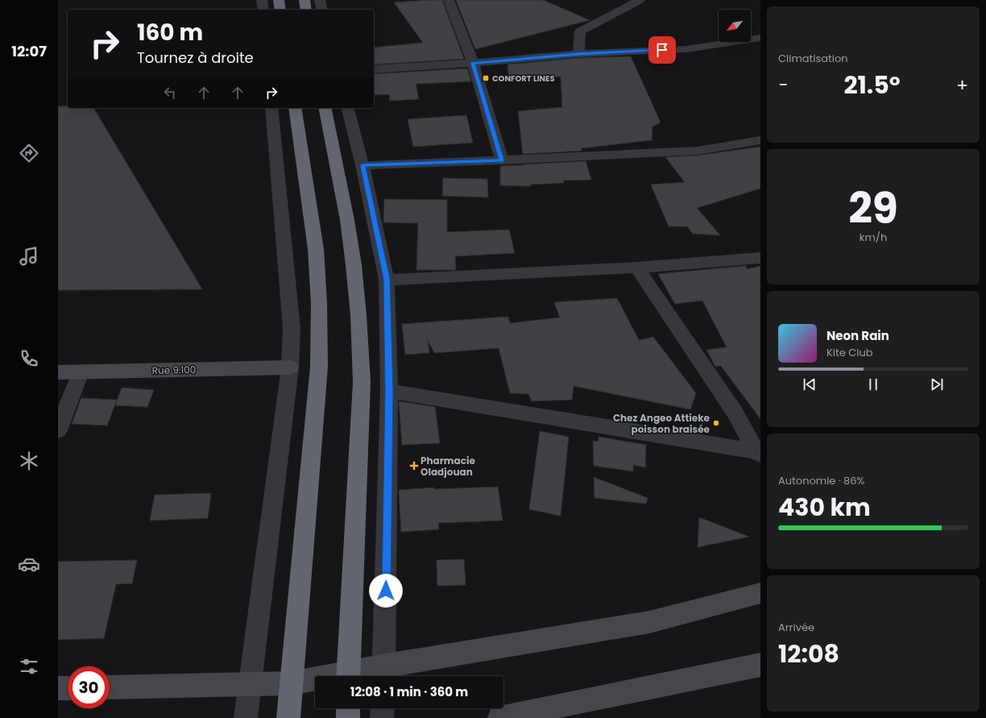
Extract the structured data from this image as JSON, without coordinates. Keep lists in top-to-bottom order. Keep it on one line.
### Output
{"streets":{"street":["Rue 9.100"]},"places":{"transit":["CONFORT LINES"],"other":["Chez Angeo Attieke poisson braisée"],"health":["Pharmacie Oladjouan"]},"north":"bottom left","page":{"tabs":"12:07","tile":["Climatisation",["29","km/h"],["Autonomie · 86%","430 km"],["Arrivée","12:08"]],"turn":["160 m","Tournez à droite"],"heat":["−","21.5°","+"],"song":["Neon Rain","Kite Club"],"limit":"30","trip":"12:08 · 1 min · 360 m"}}
